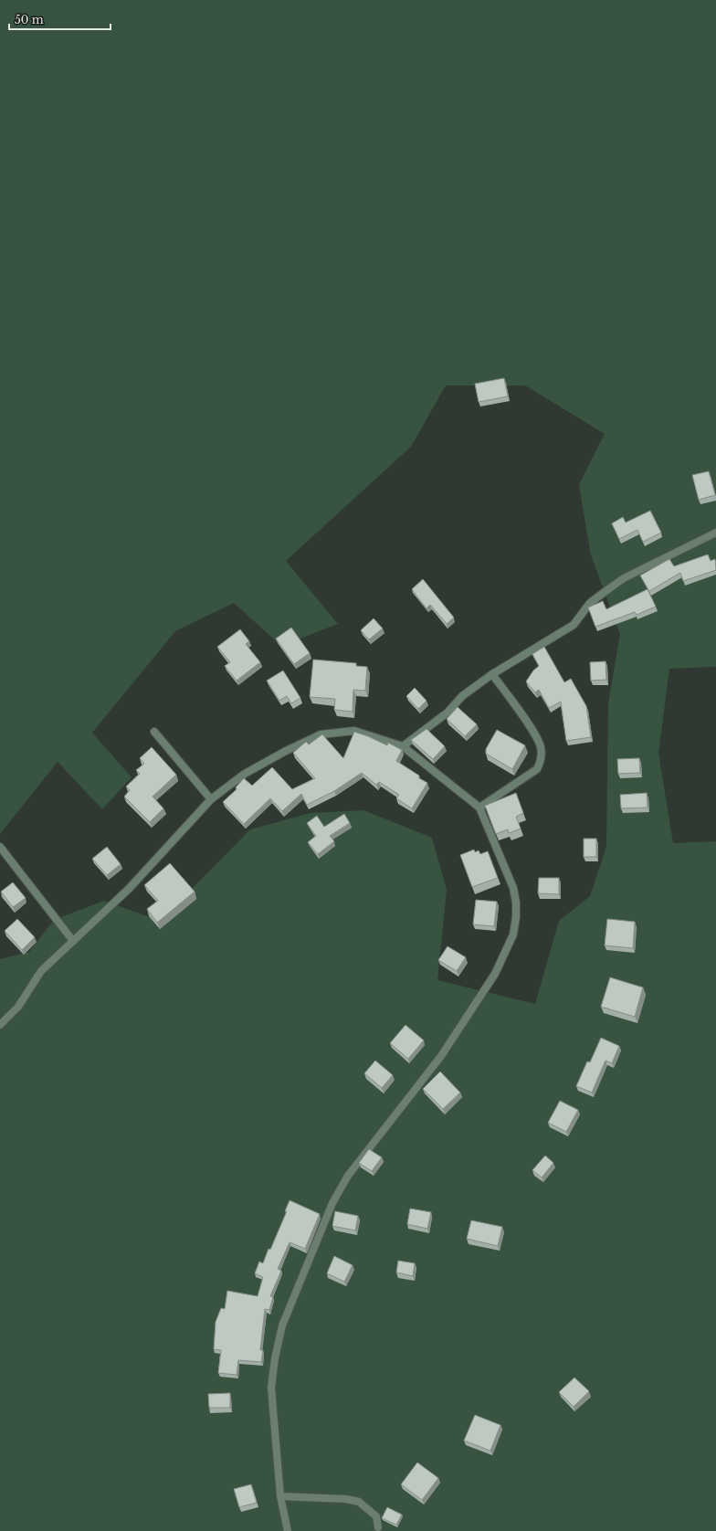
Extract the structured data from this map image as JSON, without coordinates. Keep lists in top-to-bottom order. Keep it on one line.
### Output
{"scale_bar":"50 m"}
